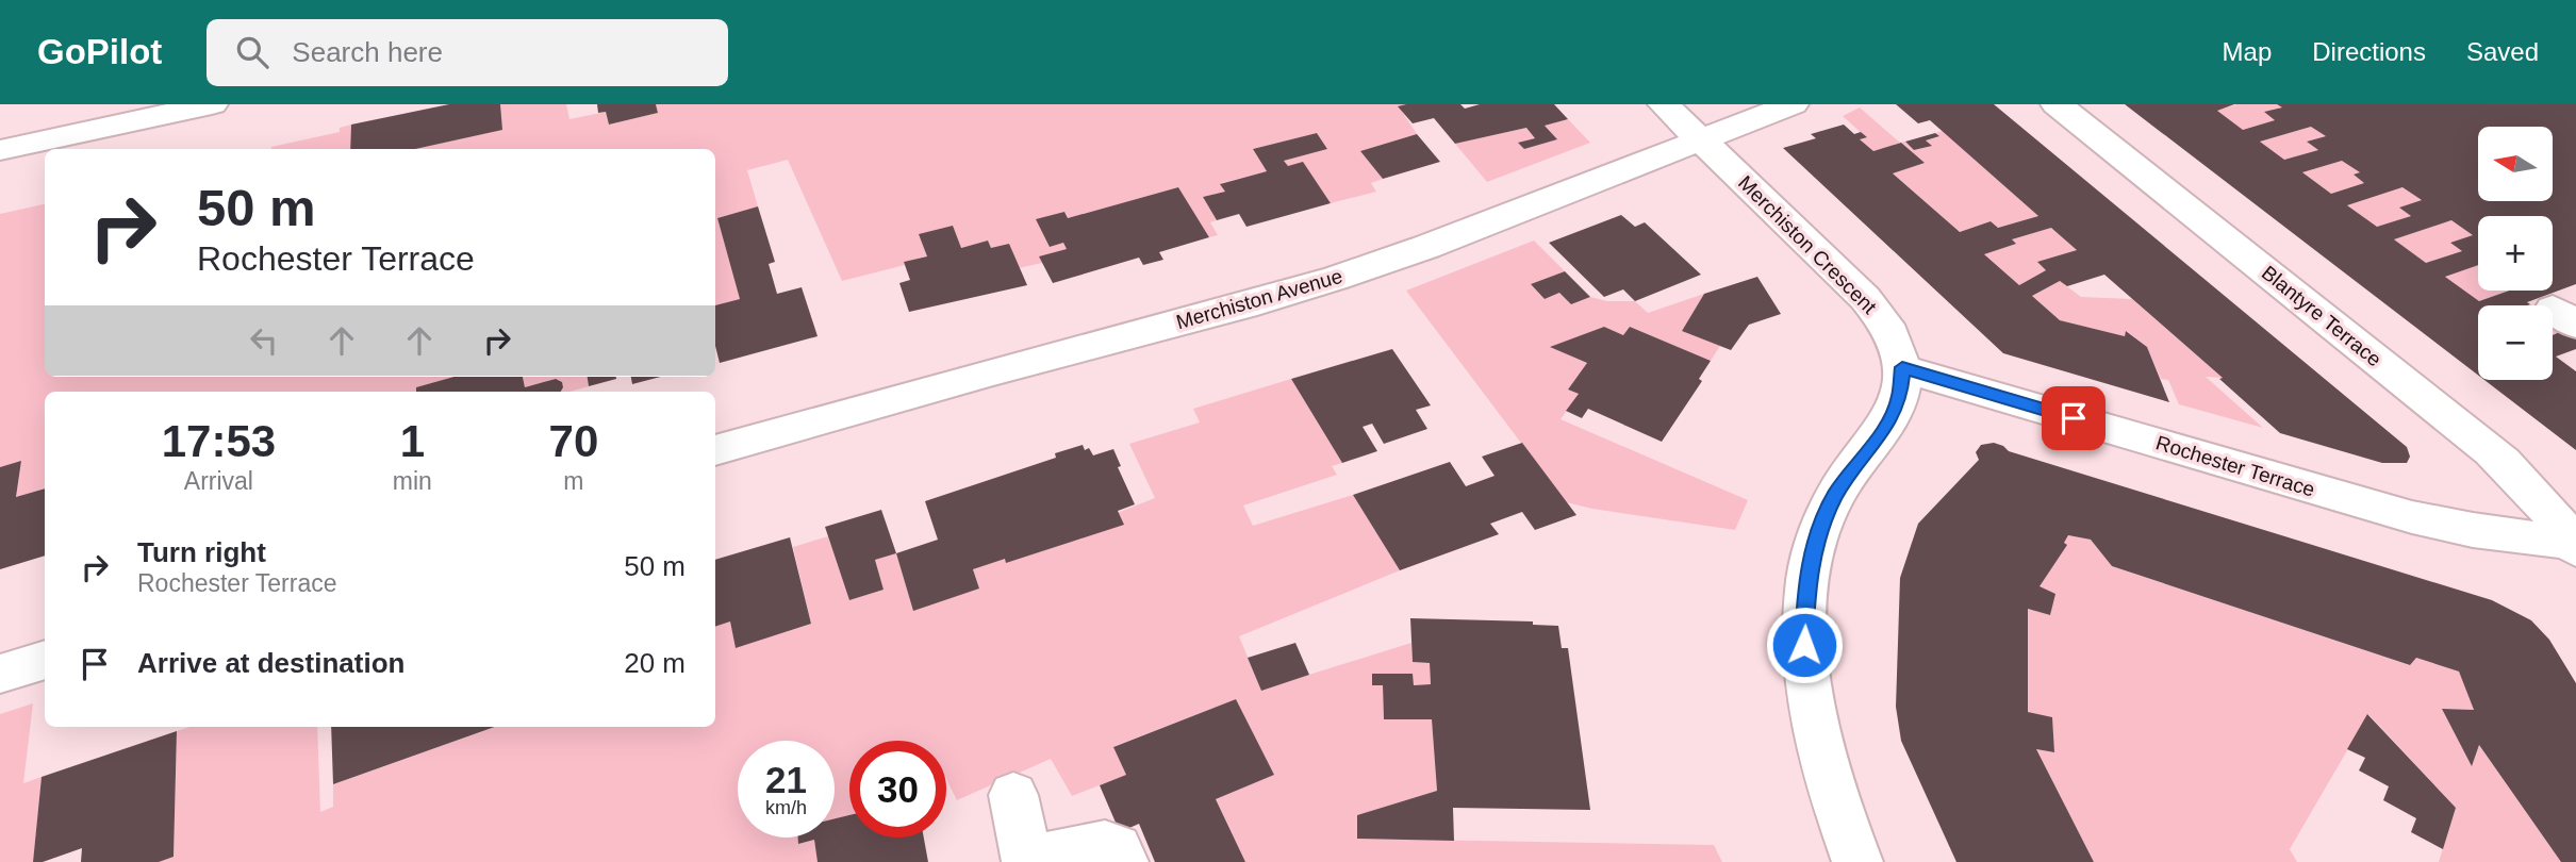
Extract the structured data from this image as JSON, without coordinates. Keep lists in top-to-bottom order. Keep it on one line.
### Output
{"streets":{"street":["Merchiston Crescent","Merchiston Avenue","Blantyre Terrace","Rochester Terrace"]},"crossings":[["Merchiston Crescent","Merchiston Avenue"],["Merchiston Crescent","Rochester Terrace"],["Blantyre Terrace","Rochester Terrace"]],"north":"left","page":{"header":"GoPilot","search":"Search here","nav":["Map","Directions","Saved"],"map_buttons":["+","−"],"turn":["50 m","Rochester Terrace"],"eta":["17:53","Arrival","1","min","70","m"],"list":[{"name":"Turn right","note":"Rochester Terrace","value":"50 m"},{"name":"Arrive at destination","value":"20 m"}],"speed":"21 km/h","limit":"30"}}
